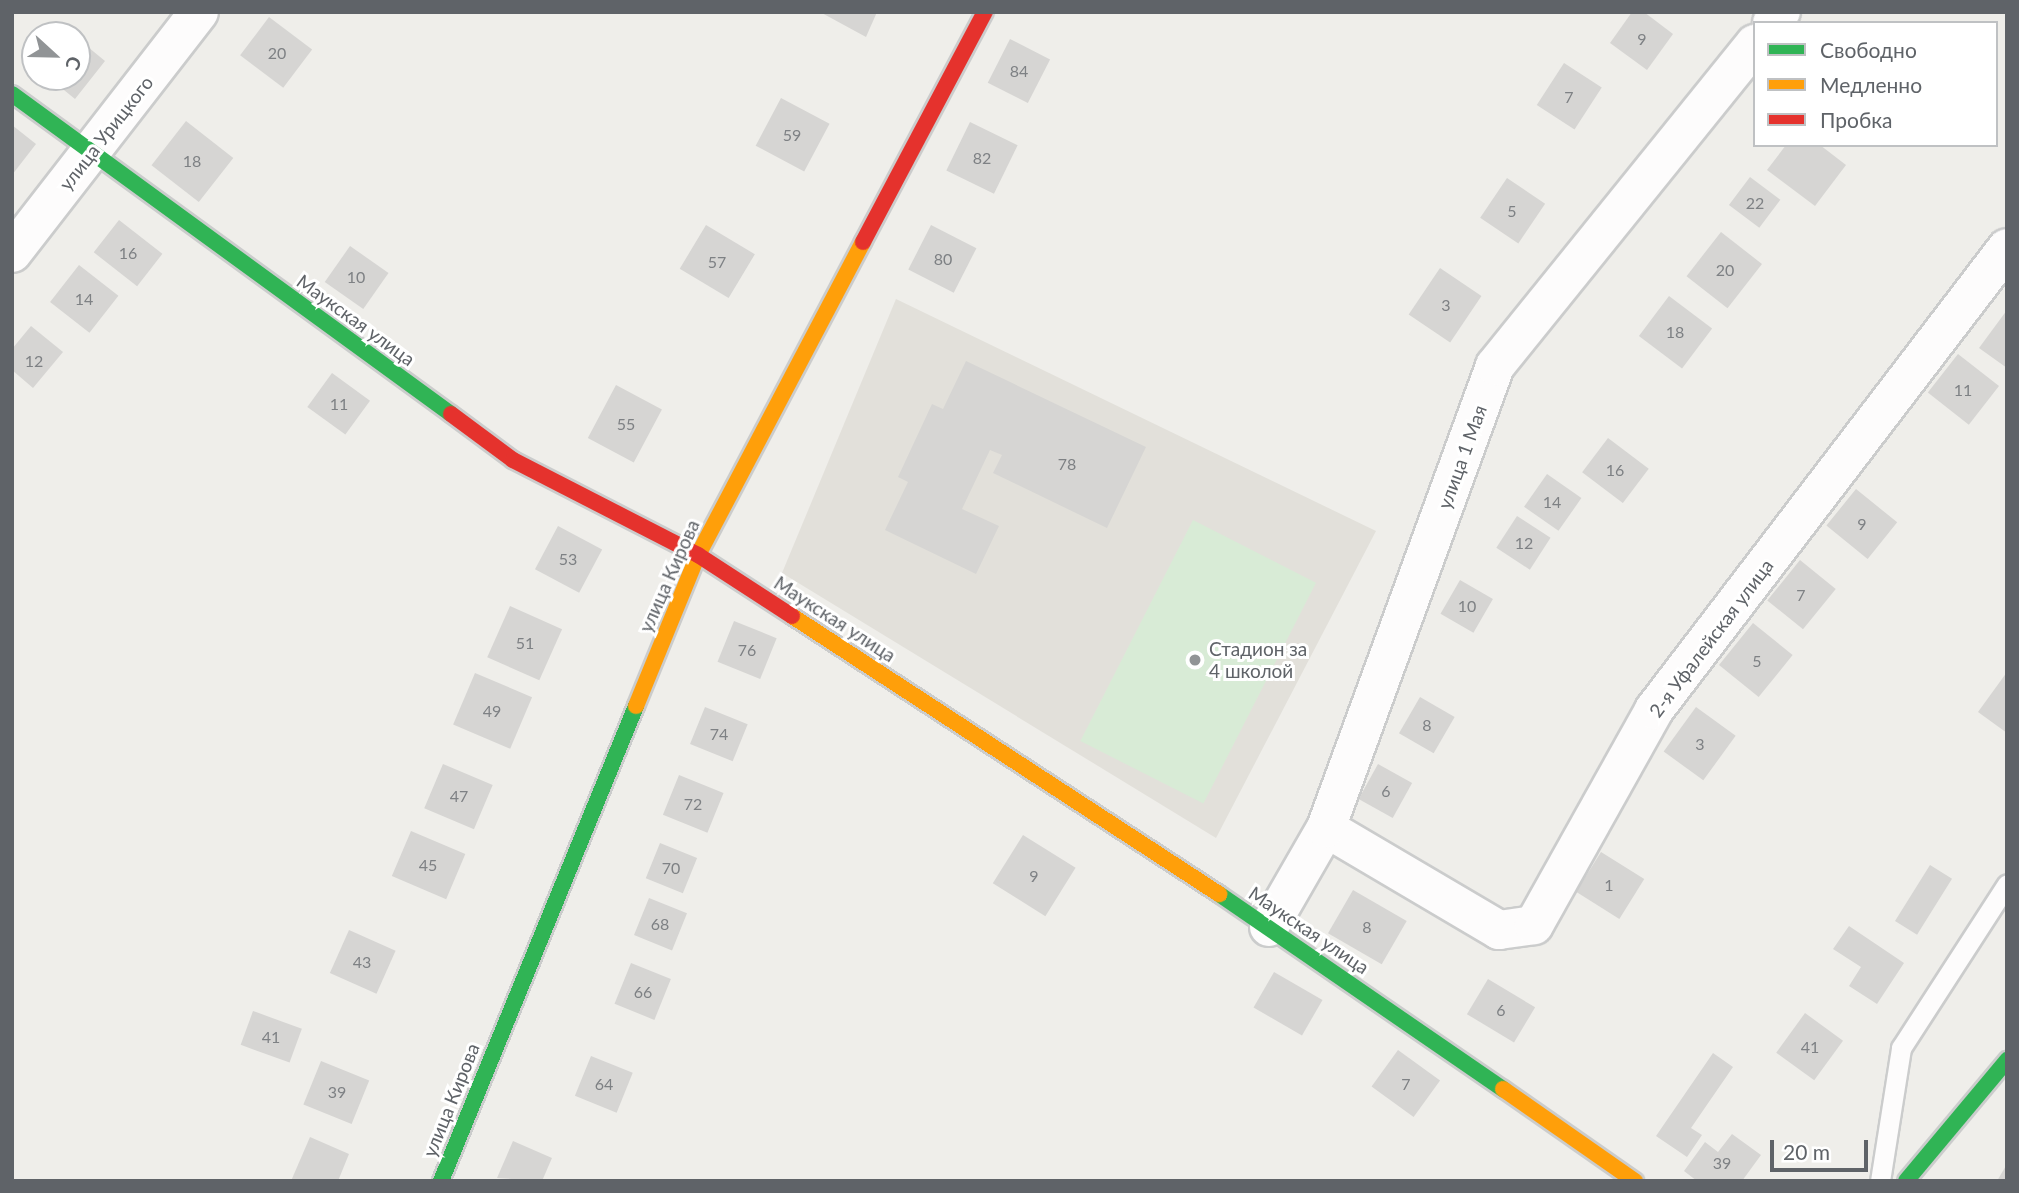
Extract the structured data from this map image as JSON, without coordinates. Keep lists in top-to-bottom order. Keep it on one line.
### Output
{"streets":{"street":["улица Урицкого","Маукская улица","улица 1 Мая","улица Кирова","2-я Уфалейская улица"]},"crossings":[["улица Урицкого","Маукская улица"],["Маукская улица","улица 1 Мая"],["Маукская улица","улица Кирова"],["улица 1 Мая","2-я Уфалейская улица"]],"places":["Стадион за 4 школой"],"house_numbers":["9","20","84","7","59","82","18","22","5","16","80","57","20","10","14","3","18","12","11","11","55","78","16","14","9","12","53","7","10","51","76","5","49","8","74","3","6","47","72","45","70","9","1","68","8","43","66","6","41","41","64","7","39","39"],"legend":["Свободно","Медленно","Пробка"],"scale_bar":"20 m","north":"right"}
